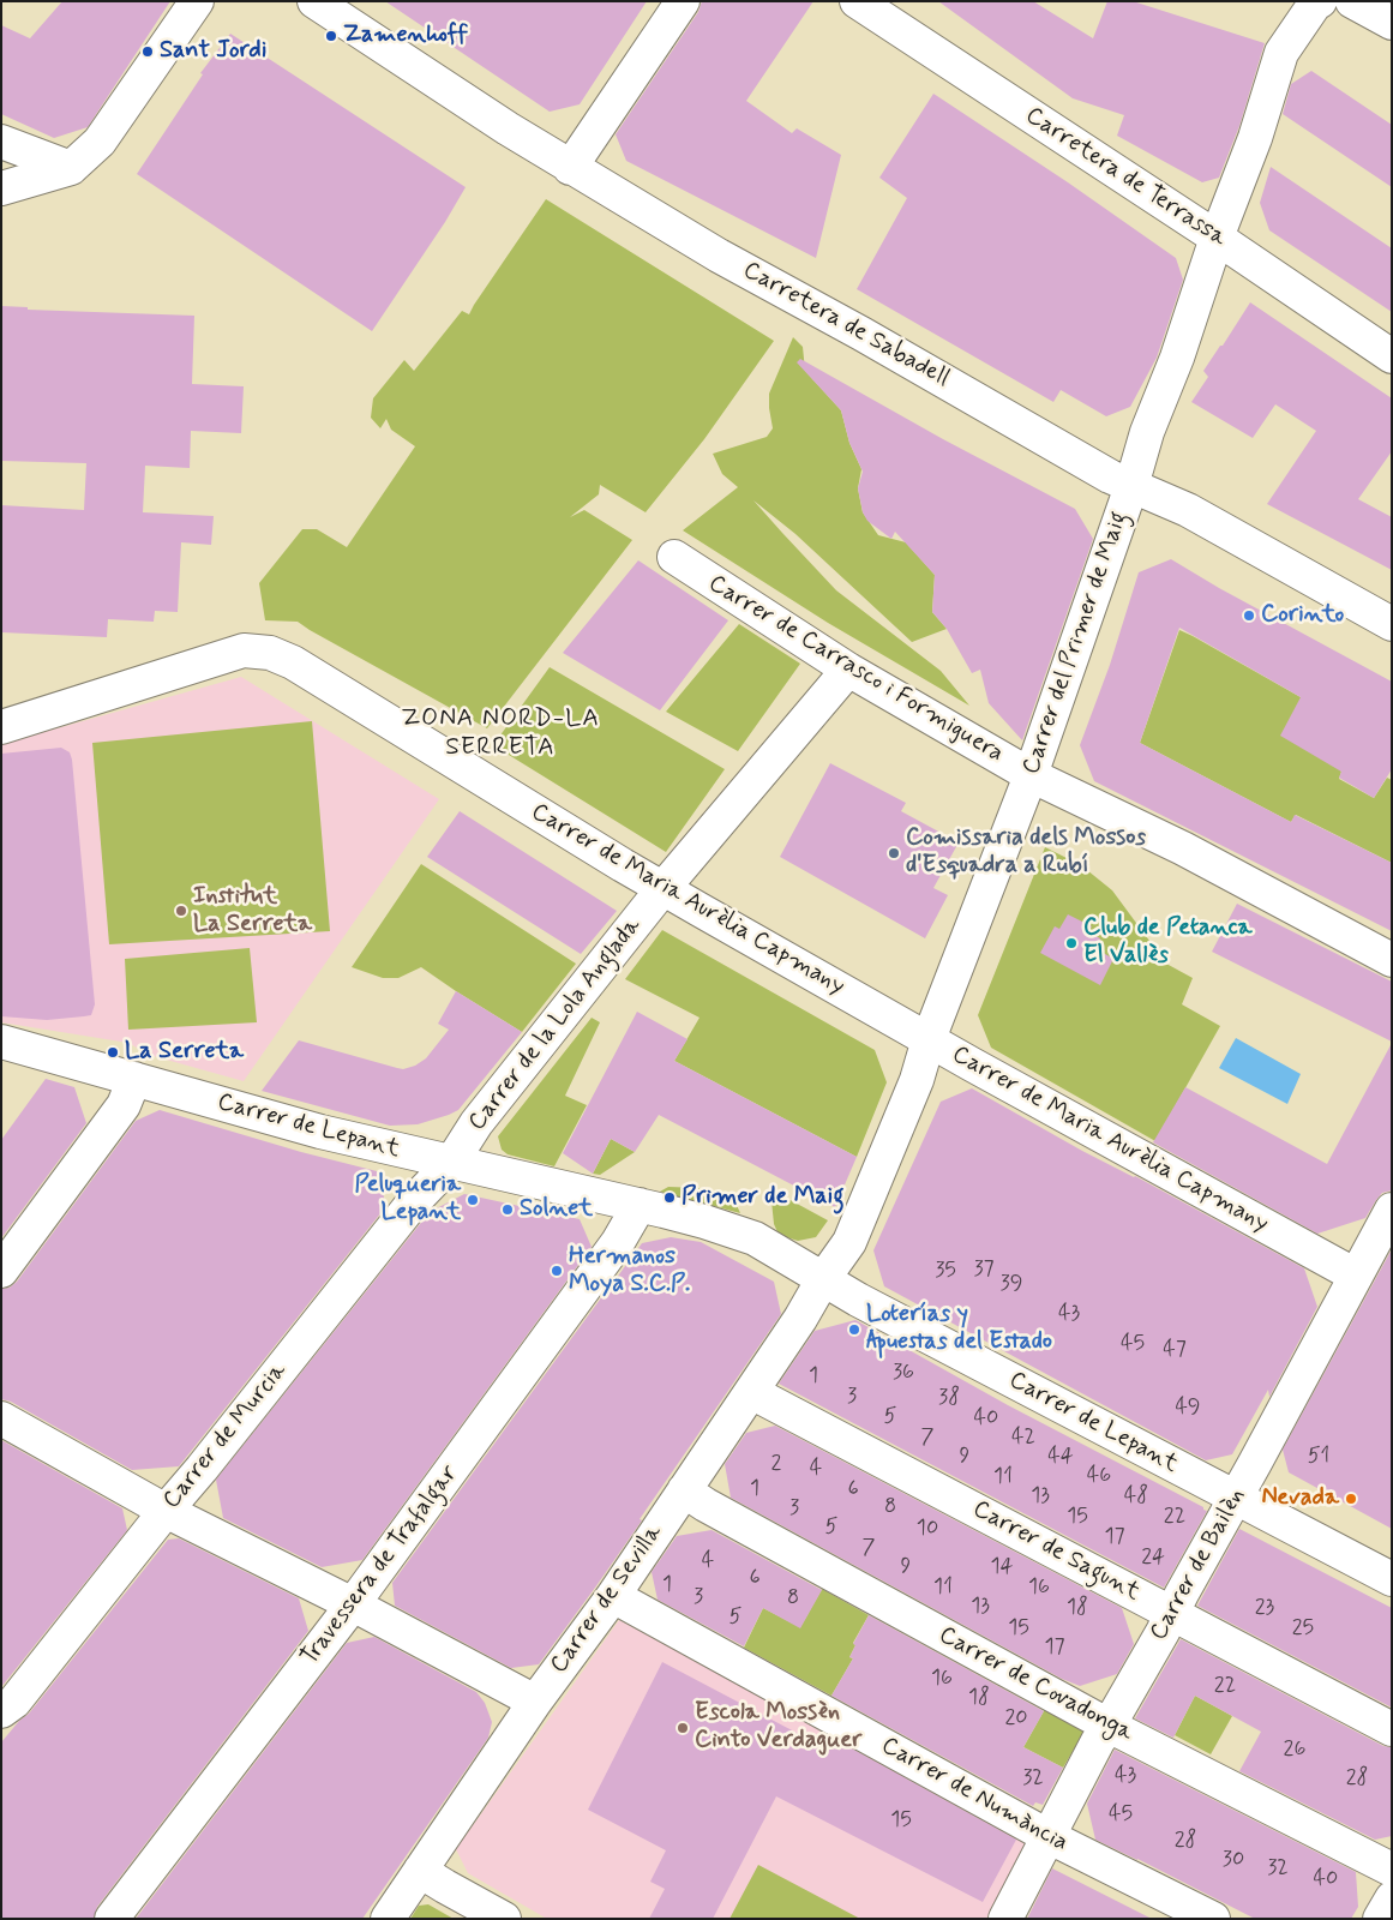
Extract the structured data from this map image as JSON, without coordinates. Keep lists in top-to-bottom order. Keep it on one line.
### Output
{"streets":{"street":["Carretera de Terrassa","Carretera de Sabadell","Carrer del Primer de Maig","Carrer de Carrasco i Formiguera","Carrer de Maria Aurèlia Capmany","Carrer de la Lola Anglada","Carrer de Lepant","Carrer de Murcia","Carrer de Sagunt","Carrer de Bailèn","Travessera de Trafalgar","Carrer de Sevilla","Carrer de Covadonga","Carrer de Numància"]},"crossings":[["Carretera de Terrassa","Carrer del Primer de Maig"],["Carretera de Sabadell","Carrer del Primer de Maig"],["Carrer del Primer de Maig","Carrer de Carrasco i Formiguera"],["Carrer del Primer de Maig","Carrer de Maria Aurèlia Capmany"],["Carrer del Primer de Maig","Carrer de Lepant"],["Carrer del Primer de Maig","Carrer de Sevilla"],["Carrer de Carrasco i Formiguera","Carrer de la Lola Anglada"],["Carrer de Maria Aurèlia Capmany","Carrer de la Lola Anglada"],["Carrer de Maria Aurèlia Capmany","Carrer de Bailèn"],["Carrer de la Lola Anglada","Carrer de Lepant"],["Carrer de la Lola Anglada","Carrer de Murcia"],["Carrer de Lepant","Carrer de Murcia"],["Carrer de Lepant","Carrer de Bailèn"],["Carrer de Lepant","Travessera de Trafalgar"],["Carrer de Lepant","Carrer de Sevilla"],["Carrer de Sagunt","Carrer de Bailèn"],["Carrer de Sagunt","Carrer de Sevilla"],["Carrer de Bailèn","Carrer de Covadonga"],["Carrer de Bailèn","Carrer de Numància"],["Carrer de Sevilla","Carrer de Covadonga"],["Carrer de Sevilla","Carrer de Numància"]],"districts":["ZONA NORD-LA SERRETA"],"places":["Zamenhoff","Sant Jordi","Corinto","Comissaria dels Mossos d'Esquadra a Rubí","Institut La Serreta","Club de Petanca El Vallès","La Serreta","Primer de Maig","Peluqueria Lepant","Solnet","Hermanos Moya S.C.P.","Loterías y Apuestas del Estado","Nevada","Escola Mossèn Cinto Verdaguer"],"house_numbers":["37","35","39","43","45","47","36","1","3","38","49","5","40","7","42","9","44","51","2","4","46","11","1","6","13","48","8","3","15","22","5","10","17","7","24","4","9","14","6","1","11","16","3","8","13","18","23","5","15","25","17","16","22","18","20","26","43","32","28","45","15","28","30","32","40"]}
